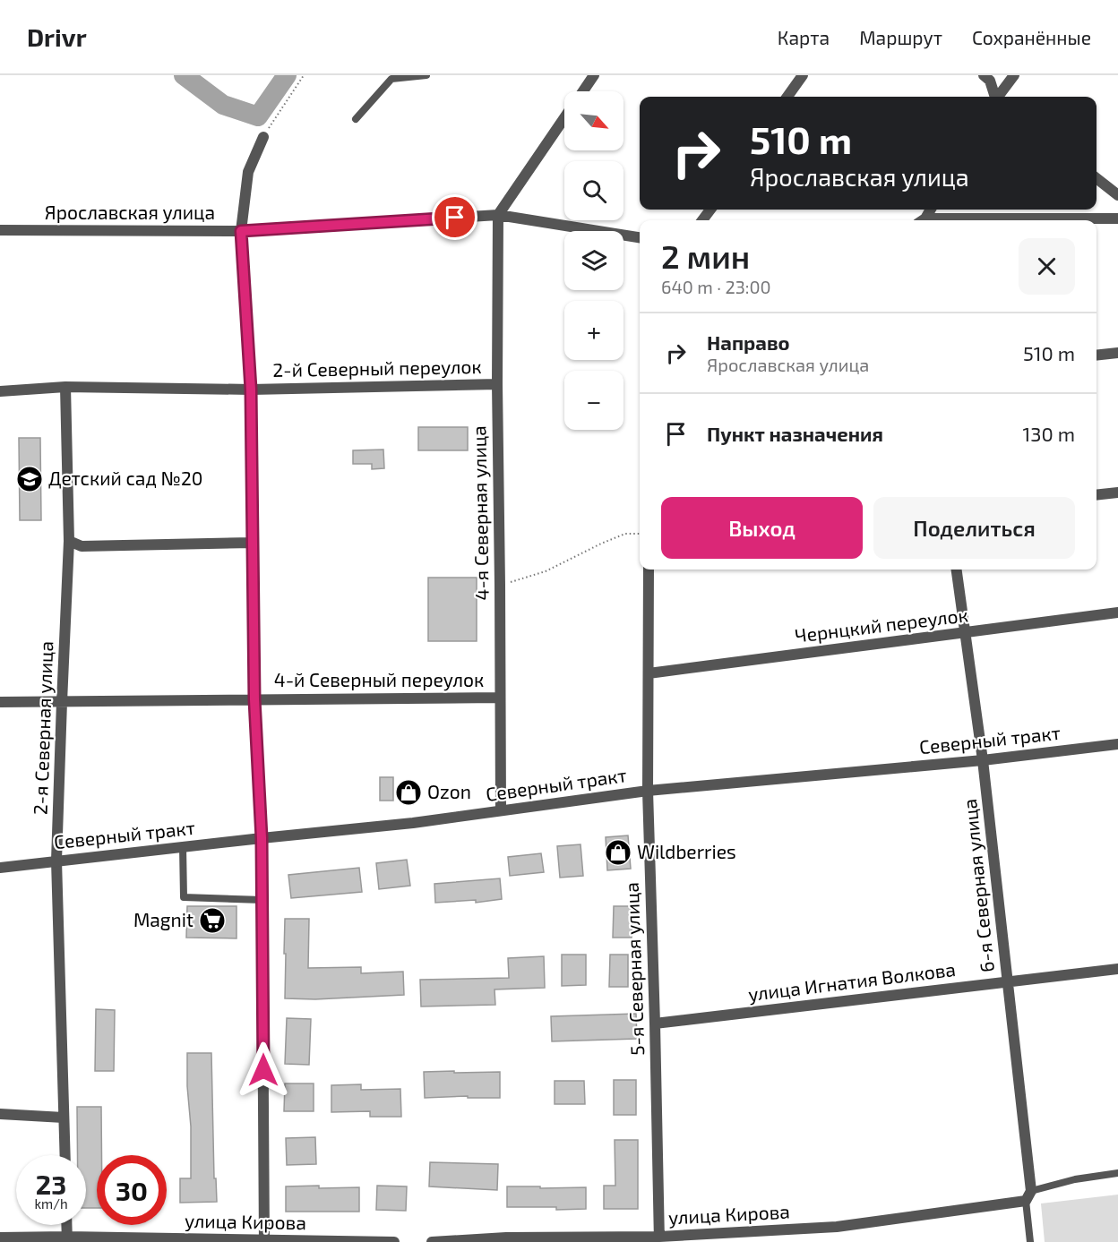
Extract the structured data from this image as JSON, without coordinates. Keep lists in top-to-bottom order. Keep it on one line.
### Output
{"streets":{"street":["Ярославская улица","2-й Северный переулок","4-я Северная улица","Чернцкий переулок","4-й Северный переулок","2-я Северная улица","Северный тракт","6-я Северная улица","5-я Северная улица","улица Игнатия Волкова","улица Кирова"]},"crossings":[["Ярославская улица","4-я Северная улица"],["2-й Северный переулок","4-я Северная улица"],["2-й Северный переулок","2-я Северная улица"],["4-я Северная улица","4-й Северный переулок"],["4-я Северная улица","Северный тракт"],["Чернцкий переулок","6-я Северная улица"],["Чернцкий переулок","5-я Северная улица"],["4-й Северный переулок","2-я Северная улица"],["2-я Северная улица","Северный тракт"],["Северный тракт","6-я Северная улица"],["Северный тракт","5-я Северная улица"],["6-я Северная улица","улица Игнатия Волкова"],["6-я Северная улица","улица Кирова"],["5-я Северная улица","улица Игнатия Волкова"],["5-я Северная улица","улица Кирова"]],"places":{"school or university":["Детский сад №20"],"shop":["Ozon","Wildberries"],"supermarket":["Magnit"]},"north":"bottom right","page":{"header":"Drivr","nav":["Карта","Маршрут","Сохранённые"],"map_buttons":["+","−"],"turn":["510 m","Ярославская улица"],"heading":["2 мин","640 m · 23:00"],"list":[{"name":"Направо","note":"Ярославская улица","value":"510 m"},{"name":"Пункт назначения","value":"130 m"}],"buttons":["Выход","Поделиться"],"speed":"23 km/h","limit":"30"}}
